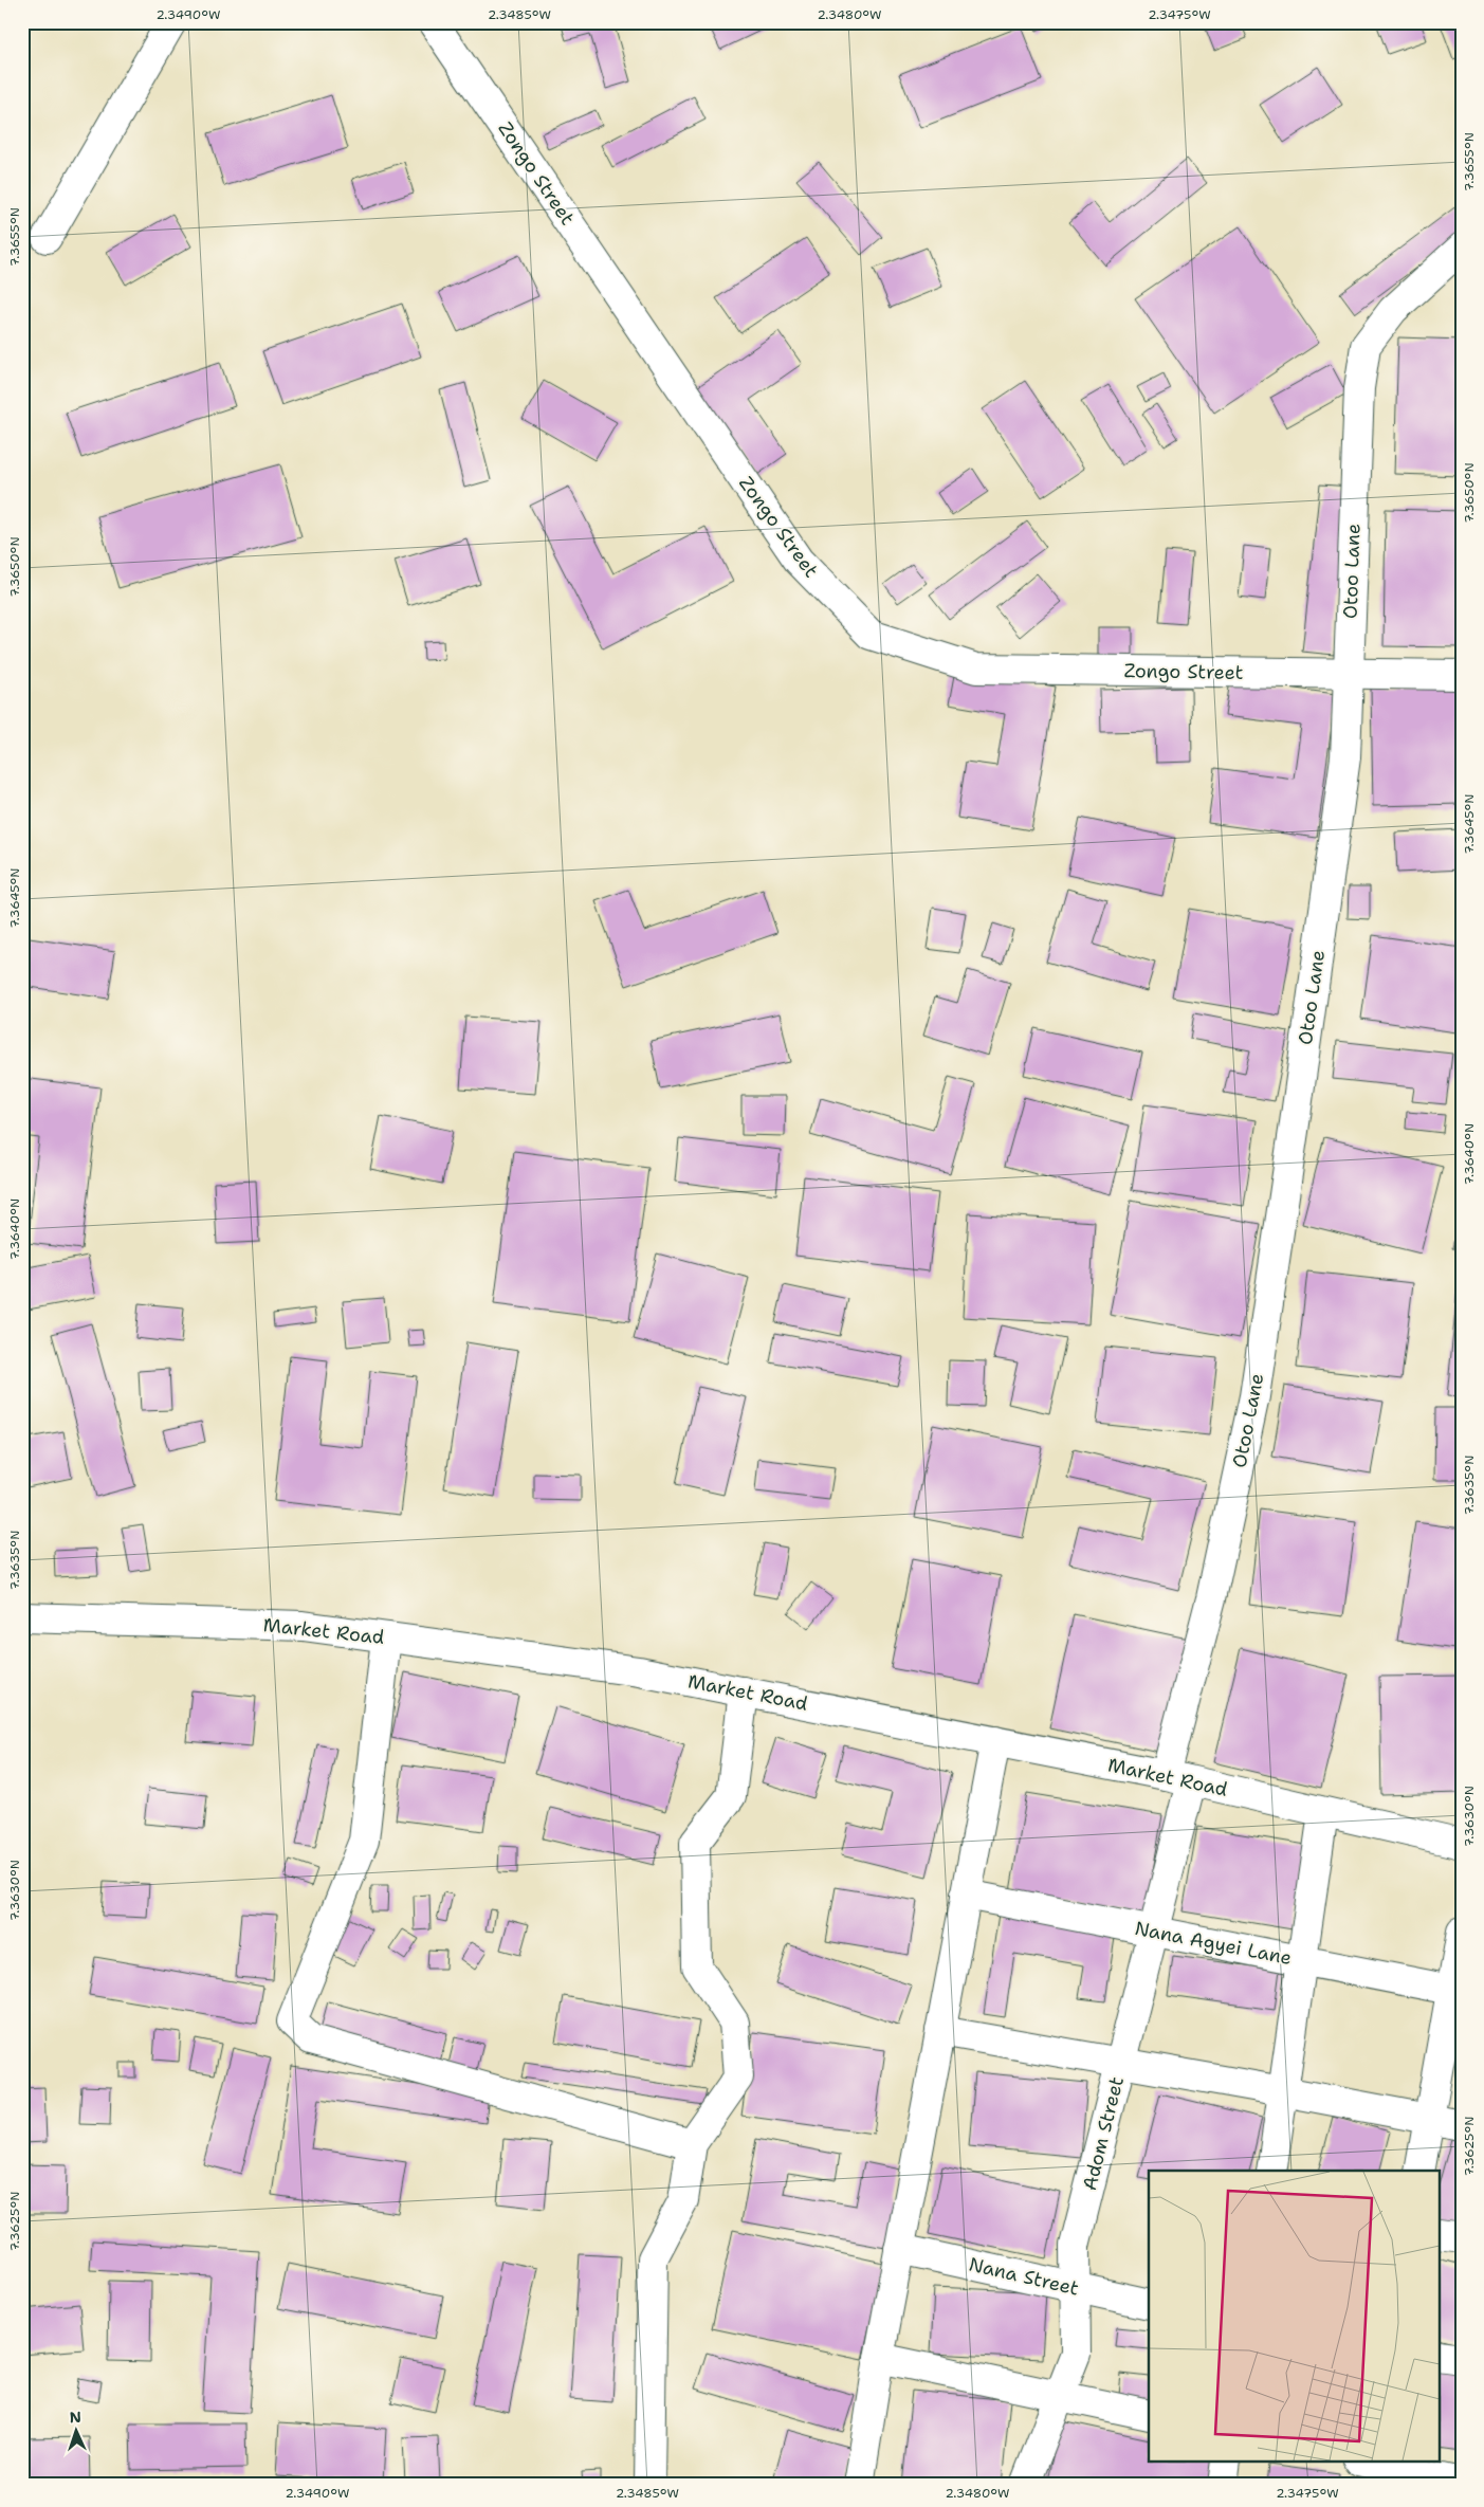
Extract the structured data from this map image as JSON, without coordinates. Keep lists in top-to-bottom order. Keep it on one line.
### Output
{"streets":{"street":["Zongo Street","Otoo Lane","Market Road","Nana Agyei Lane","Adom Street","Nana Street"]},"crossings":[["Zongo Street","Otoo Lane"],["Otoo Lane","Market Road"],["Otoo Lane","Adom Street"],["Market Road","Adom Street"],["Nana Agyei Lane","Adom Street"],["Adom Street","Nana Street"]],"north":"top","coordinates":["2.3490°W","2.3485°W","2.3480°W","2.3475°W","7.3655°N","7.3650°N","7.3645°N","7.3640°N","7.3635°N","7.3630°N","7.3625°N"]}
